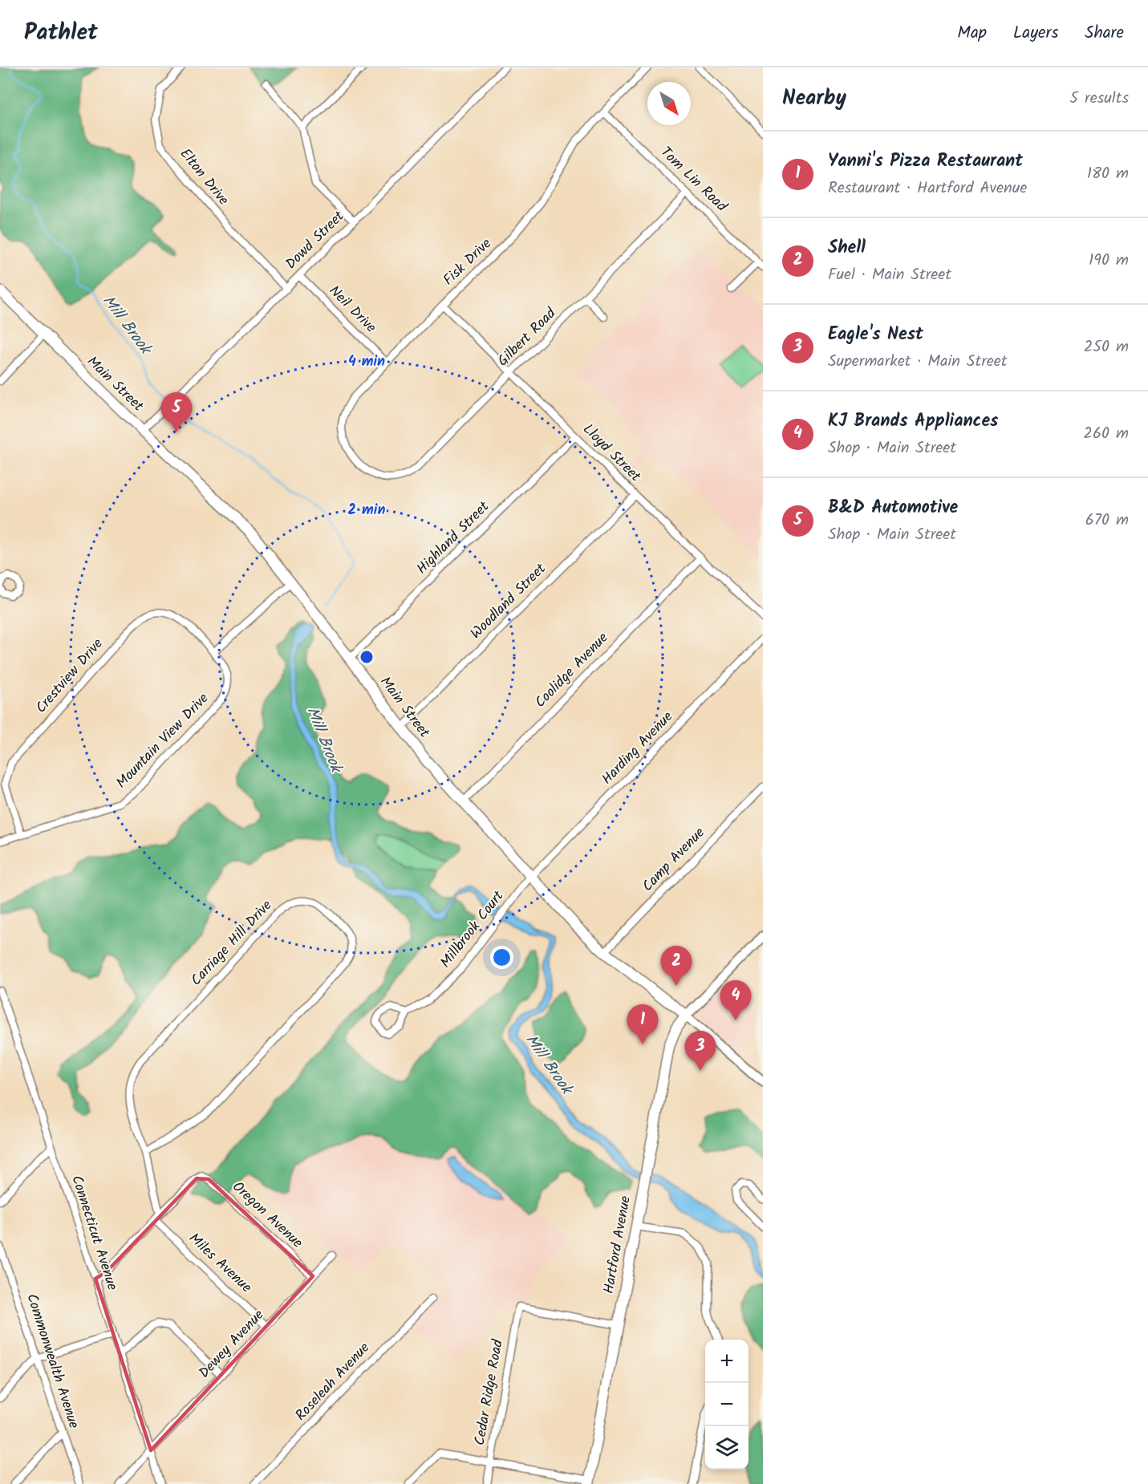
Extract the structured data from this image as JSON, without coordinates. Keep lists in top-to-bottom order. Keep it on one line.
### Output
{"streets":{"main road":["Main Street","Hartford Avenue"],"street":["Elton Drive","Tom Lin Road","Dowd Street","Fisk Drive","Neil Drive","Gilbert Road","Lloyd Street","Highland Street","Woodland Street","Coolidge Avenue","Crestview Drive","Mountain View Drive","Harding Avenue","Camp Avenue","Millbrook Court","Carriage Hill Drive","Oregon Avenue","Connecticut Avenue","Miles Avenue","Dewey Avenue","Commonwealth Avenue","Roseleah Avenue","Cedar Ridge Road"]},"crossings":[["Elton Drive","Dowd Street"],["Tom Lin Road","Fisk Drive"],["Tom Lin Road","Gilbert Road"],["Dowd Street","Neil Drive"],["Dowd Street","Main Street"],["Fisk Drive","Neil Drive"],["Fisk Drive","Gilbert Road"],["Fisk Drive","Lloyd Street"],["Gilbert Road","Lloyd Street"],["Main Street","Highland Street"],["Main Street","Woodland Street"],["Main Street","Coolidge Avenue"],["Main Street","Harding Avenue"],["Main Street","Camp Avenue"],["Main Street","Millbrook Court"],["Main Street","Hartford Avenue"],["Lloyd Street","Highland Street"],["Lloyd Street","Woodland Street"],["Lloyd Street","Coolidge Avenue"],["Crestview Drive","Mountain View Drive"],["Harding Avenue","Millbrook Court"],["Carriage Hill Drive","Oregon Avenue"],["Carriage Hill Drive","Miles Avenue"],["Oregon Avenue","Miles Avenue"],["Oregon Avenue","Dewey Avenue"],["Connecticut Avenue","Dewey Avenue"],["Hartford Avenue","Cedar Ridge Road"],["Miles Avenue","Dewey Avenue"]],"water":["Mill Brook"],"north":"bottom right","page":{"header":"Pathlet","nav":["Map","Layers","Share"],"heading":["Nearby","5 results"],"list":[{"mark":"1","name":"Yanni's Pizza Restaurant","note":"Restaurant · Hartford Avenue","value":"180 m"},{"mark":"2","name":"Shell","note":"Fuel · Main Street","value":"190 m"},{"mark":"3","name":"Eagle's Nest","note":"Supermarket · Main Street","value":"250 m"},{"mark":"4","name":"KJ Brands Appliances","note":"Shop · Main Street","value":"260 m"},{"mark":"5","name":"B&D Automotive","note":"Shop · Main Street","value":"670 m"}],"pins":["5","2","4","1","3"],"map_buttons":["+","−"]},"rings":["4 min","2 min"]}
